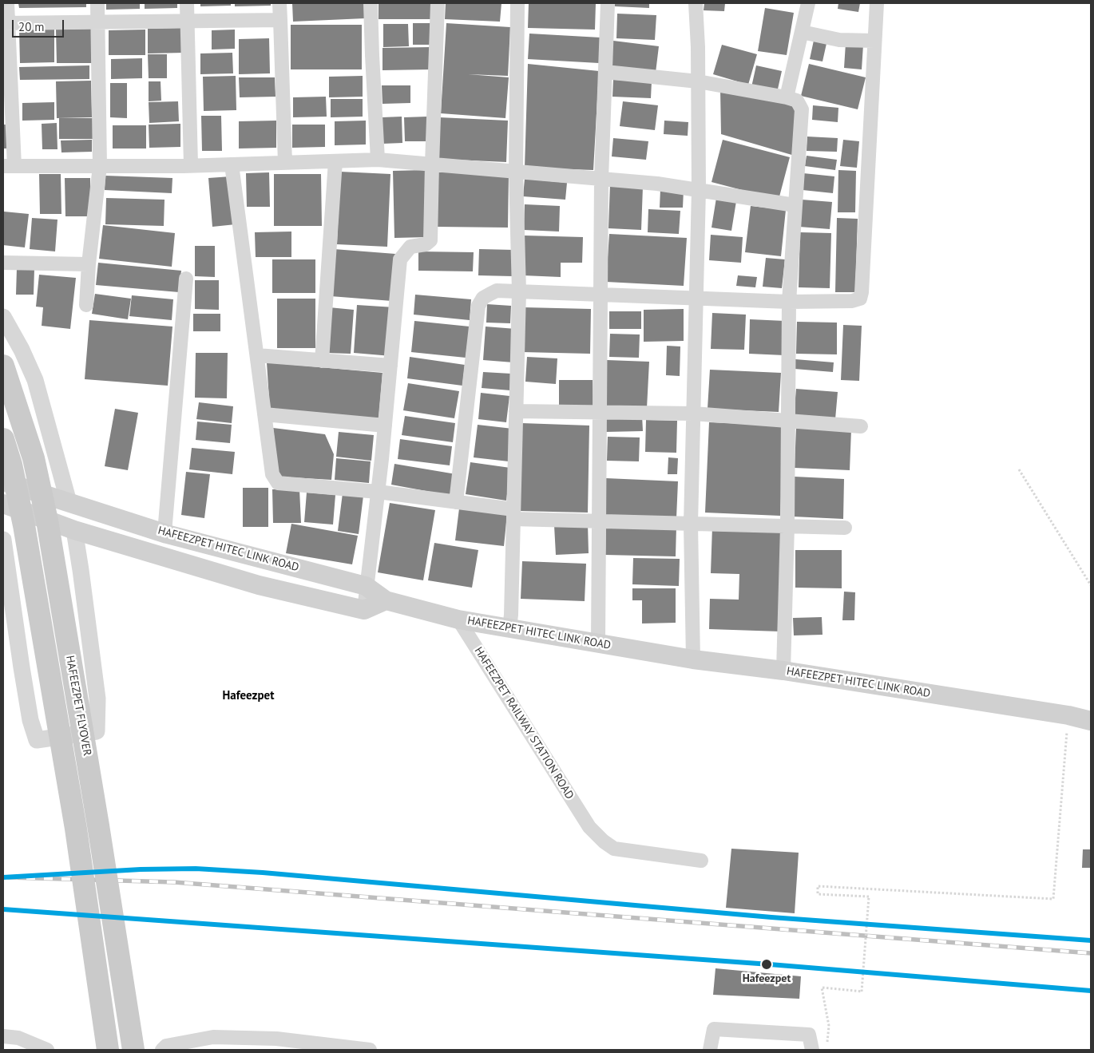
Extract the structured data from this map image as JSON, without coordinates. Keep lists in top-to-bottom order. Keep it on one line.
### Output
{"streets":{"main road":["HAFEEZPET HITEC LINK ROAD","HAFEEZPET FLYOVER"],"street":["HAFEEZPET RAILWAY STATION ROAD"]},"crossings":[["HAFEEZPET HITEC LINK ROAD","HAFEEZPET RAILWAY STATION ROAD"]],"districts":["Hafeezpet"],"places":["Hafeezpet"],"scale_bar":"20 m"}
